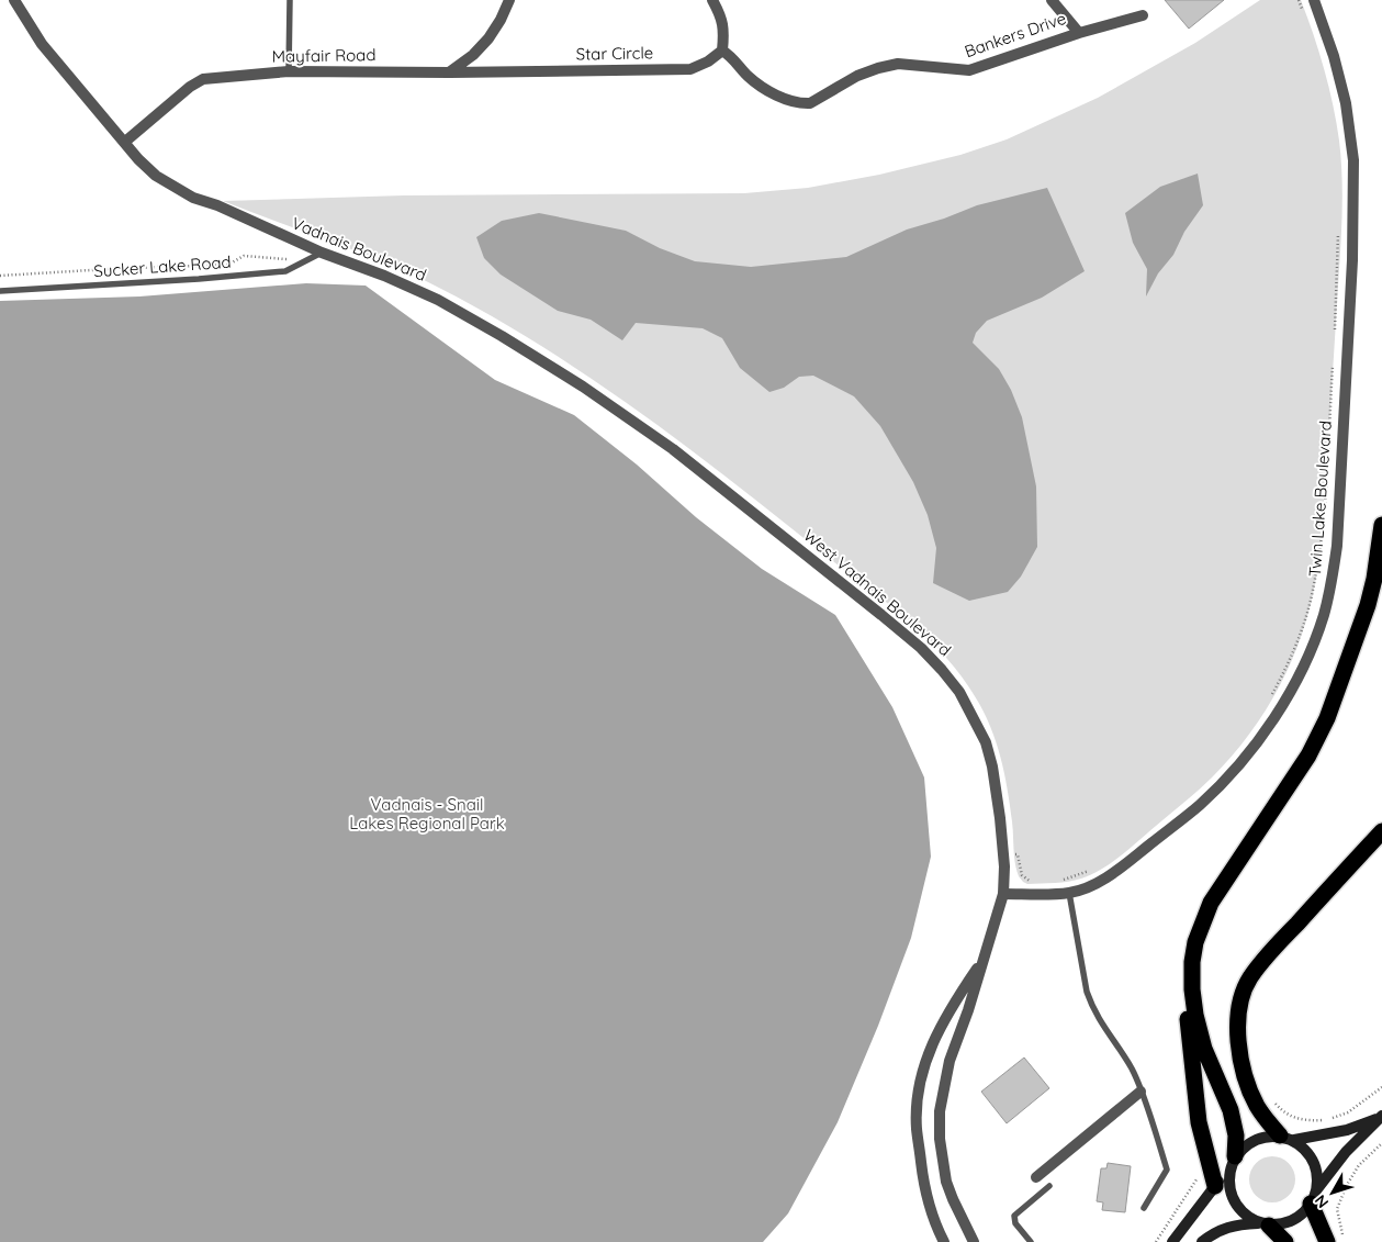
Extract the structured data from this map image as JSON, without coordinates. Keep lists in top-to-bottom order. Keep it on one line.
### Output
{"streets":{"street":["Bankers Drive","Star Circle","Mayfair Road","Vadnais Boulevard","Twin Lake Boulevard","West Vadnais Boulevard"],"lane":["Sucker Lake Road"]},"crossings":[["Bankers Drive","Star Circle"],["Star Circle","Mayfair Road"],["Mayfair Road","Vadnais Boulevard"],["Vadnais Boulevard","Sucker Lake Road"],["Vadnais Boulevard","West Vadnais Boulevard"],["Twin Lake Boulevard","West Vadnais Boulevard"]],"parks":["Vadnais - Snail Lakes Regional Park"],"north":"bottom left"}
